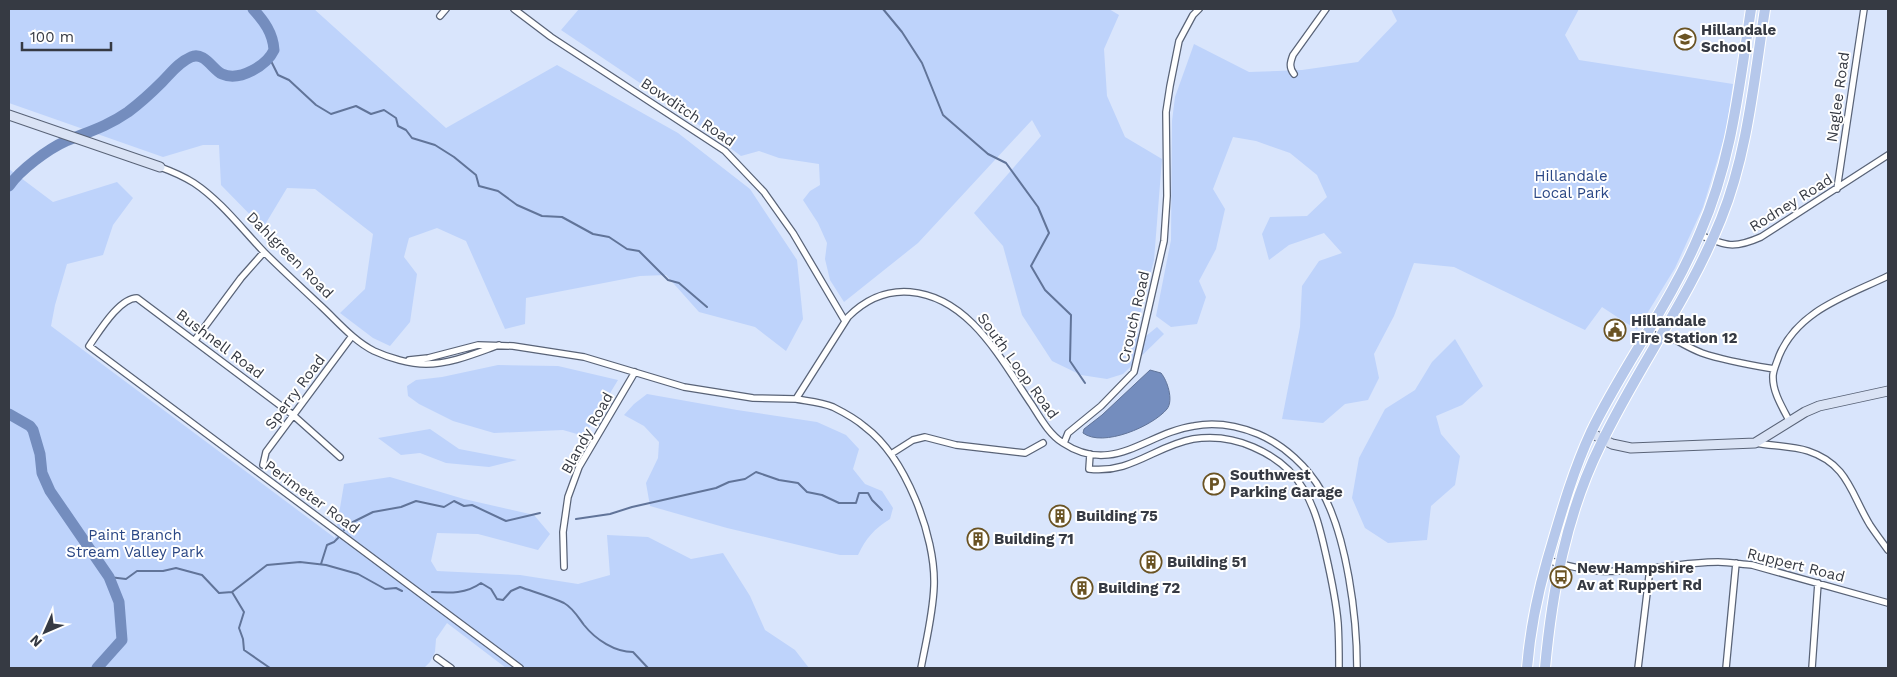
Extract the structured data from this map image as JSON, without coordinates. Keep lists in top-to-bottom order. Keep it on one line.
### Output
{"streets":{"street":["Naglee Road","Bowditch Road","Rodney Road","Dahlgreen Road","Crouch Road","Bushnell Road","South Loop Road","Sperry Road","Blandy Road","Perimeter Road","Ruppert Road"]},"crossings":[["Naglee Road","Rodney Road"],["Bowditch Road","South Loop Road"],["Dahlgreen Road","Sperry Road"],["Dahlgreen Road","Blandy Road"],["Crouch Road","South Loop Road"],["Bushnell Road","Sperry Road"],["Bushnell Road","Perimeter Road"]],"parks":["Hillandale Local Park","Paint Branch Stream Valley Park"],"places":{"school or university":["Hillandale School"],"public building":["Hillandale Fire Station 12"],"parking":["Southwest Parking Garage"],"building":["Building 75","Building 71","Building 51","Building 72"],"bus stop":["New Hampshire Av at Ruppert Rd"]},"scale_bar":"100 m","north":"bottom left"}
